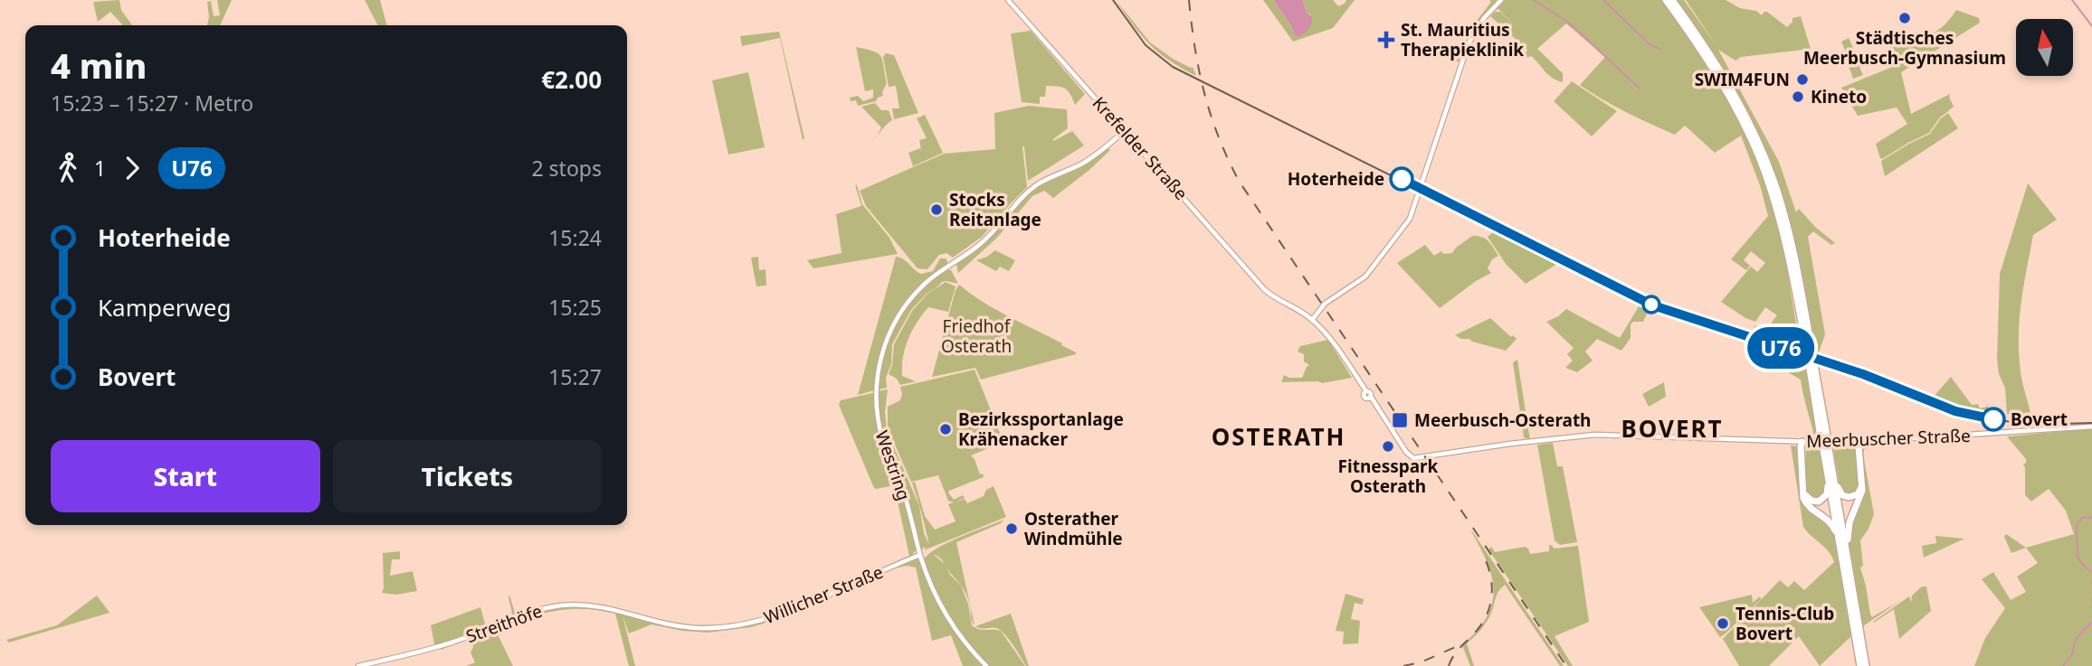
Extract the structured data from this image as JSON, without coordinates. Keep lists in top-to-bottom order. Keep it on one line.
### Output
{"streets":{"main road":["Krefelder Straße","Meerbuscher Straße","Westring","Willicher Straße","Streithöfe"]},"crossings":[["Krefelder Straße","Meerbuscher Straße"],["Krefelder Straße","Westring"],["Westring","Willicher Straße"],["Willicher Straße","Streithöfe"]],"districts":["BOVERT","OSTERATH"],"parks":["Friedhof Osterath"],"places":{"other":["Städtisches Meerbusch-Gymnasium","SWIM4FUN","Kineto","Hoterheide","Stocks Reitanlage","Bovert","Bezirkssportanlage Krähenacker","Fitnesspark Osterath","Osterather Windmühle","Tennis-Club Bovert"],"health":["St. Mauritius Therapieklinik"],"transit":["Meerbusch-Osterath"]},"lines":["metro line U76"],"north":"top","page":{"on_map":"U76","heading":["4 min","15:23 – 15:27 · Metro","€2.00"],"legs":["1","U76","2 stops"],"list":[{"name":"Hoterheide","value":"15:24"},{"name":"Kamperweg","value":"15:25"},{"name":"Bovert","value":"15:27"}],"buttons":["Start","Tickets"]}}
